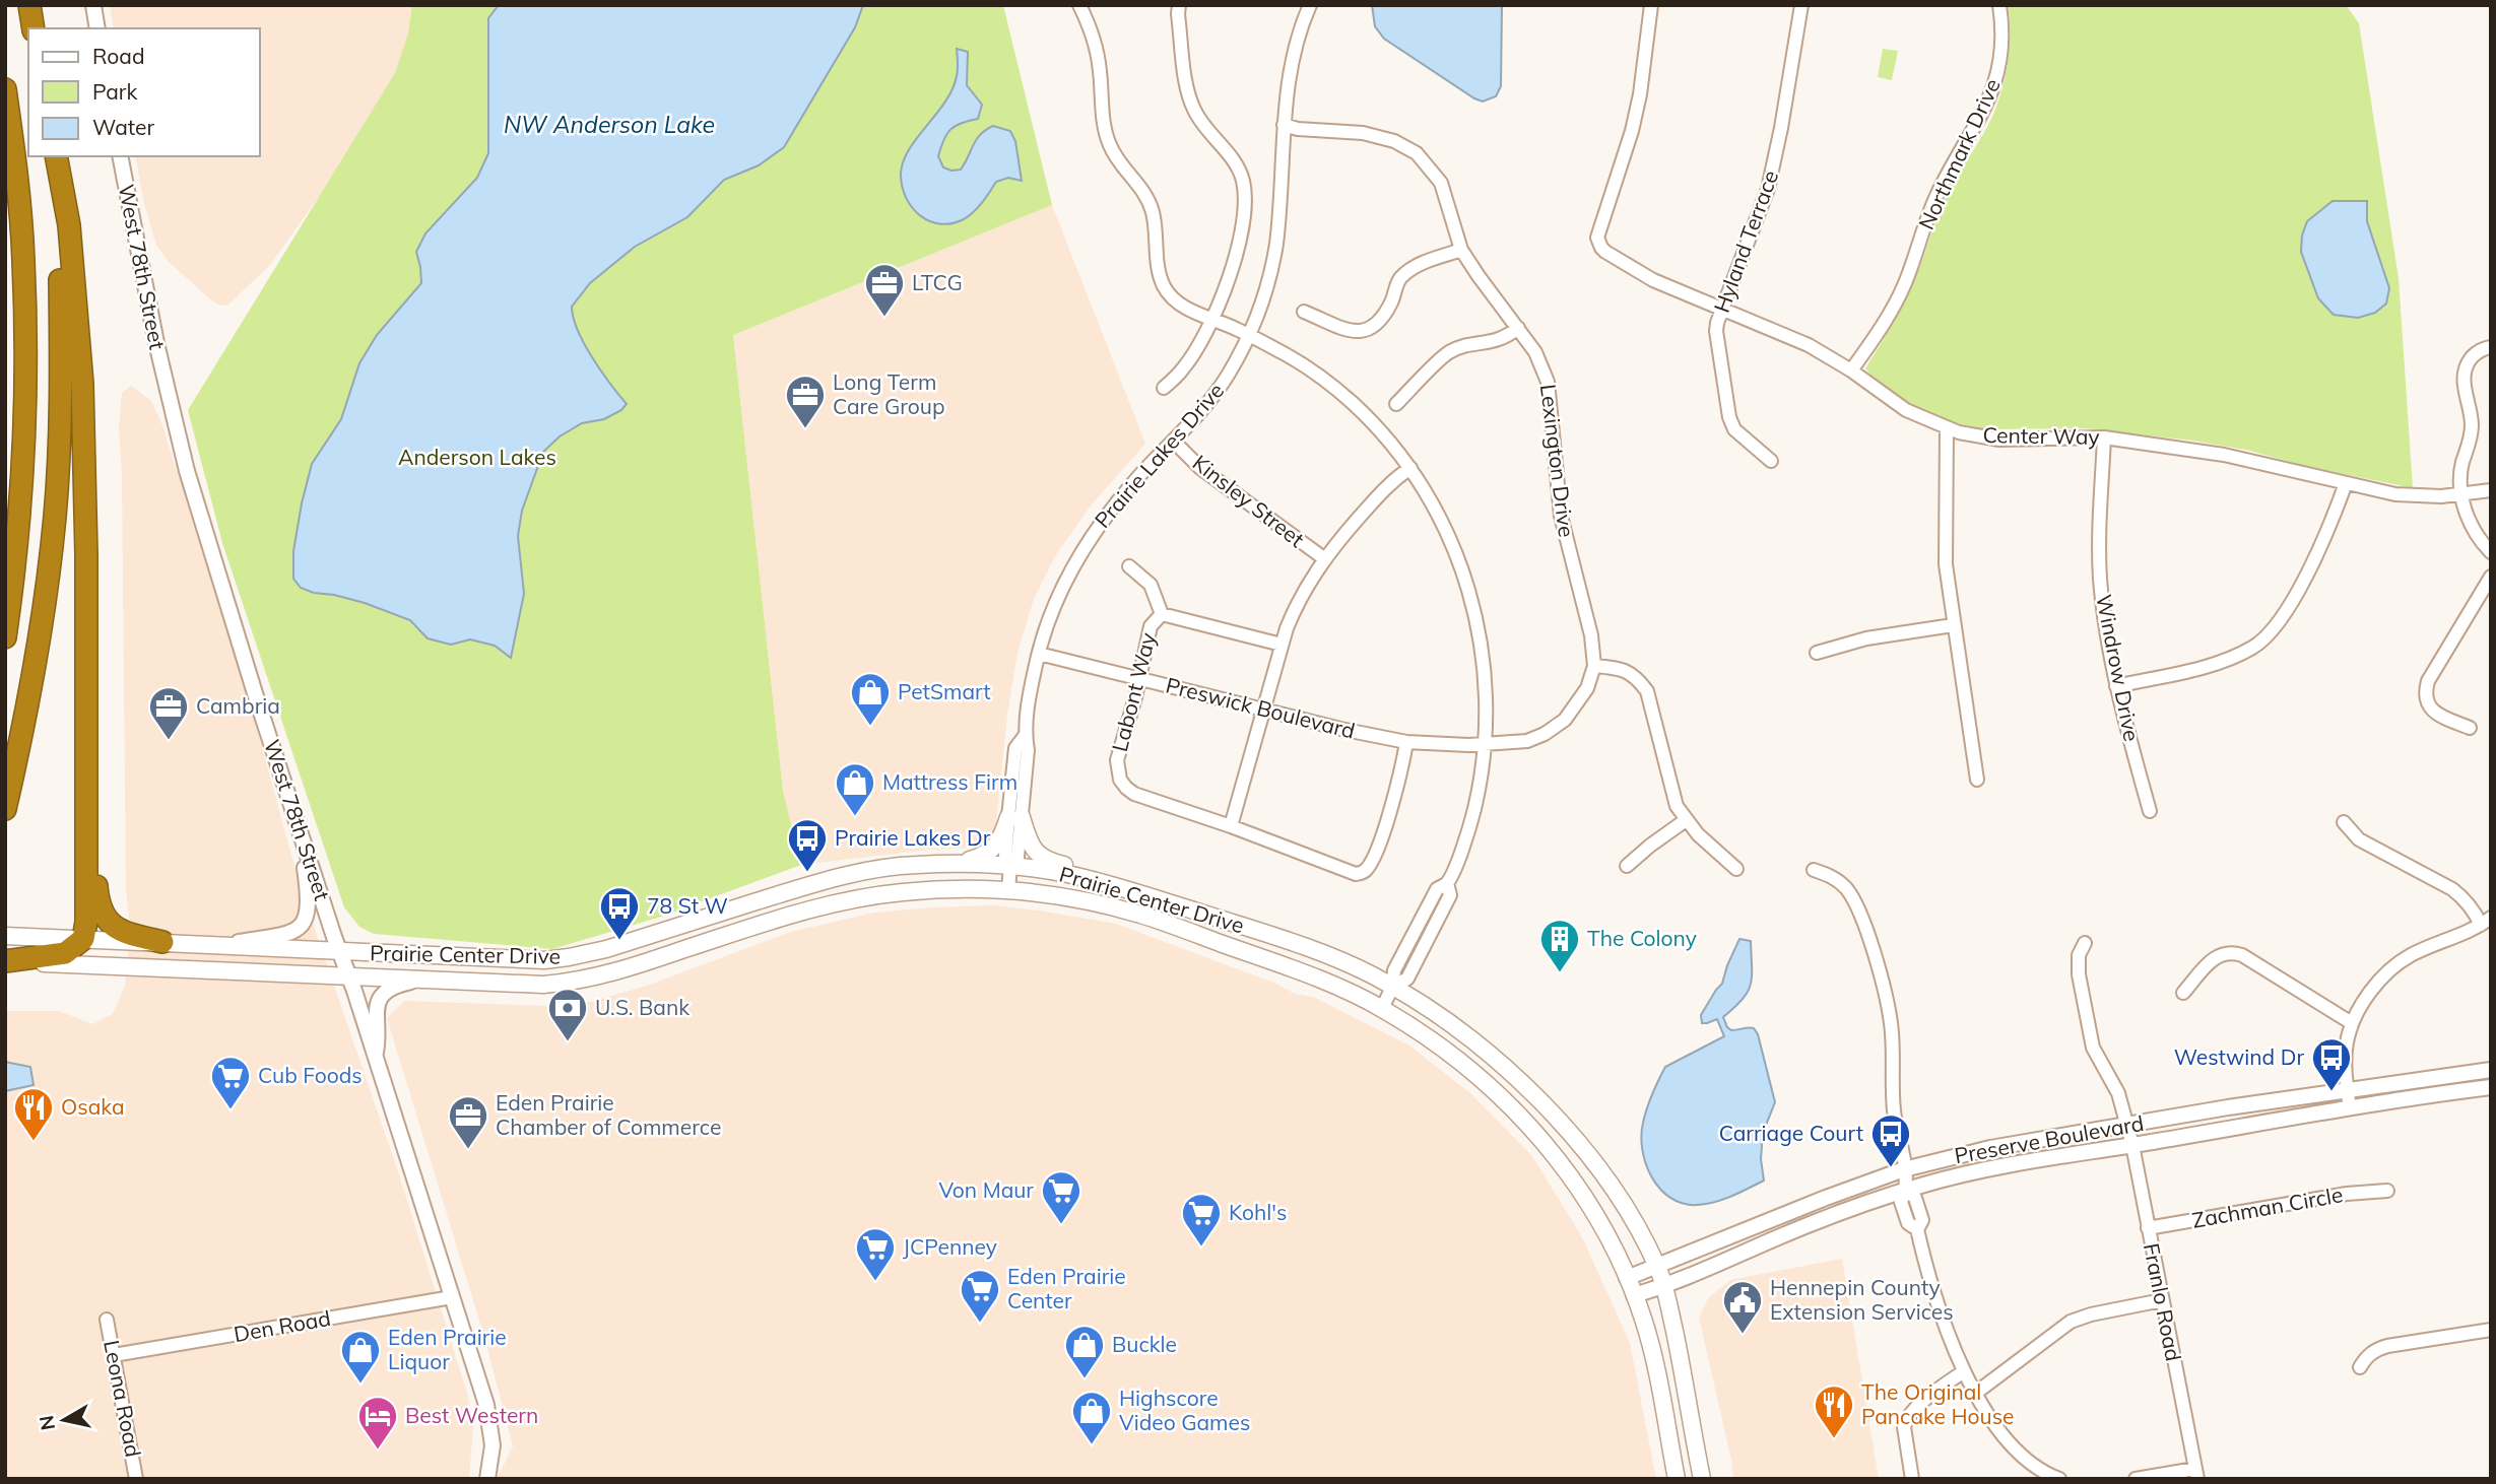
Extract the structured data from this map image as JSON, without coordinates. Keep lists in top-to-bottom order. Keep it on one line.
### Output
{"streets":{"main road":["Prairie Center Drive"],"street":["Northmark Drive","Hyland Terrace","West 78th Street","Center Way","Prairie Lakes Drive","Lexington Drive","Kinsley Street","Windrow Drive","Labont Way","Preswick Boulevard","Preserve Boulevard","Zachman Circle","Franlo Road","Den Road","Leona Road"]},"crossings":[["Northmark Drive","Center Way"],["Hyland Terrace","Center Way"],["West 78th Street","Prairie Center Drive"],["West 78th Street","Den Road"],["Center Way","Windrow Drive"],["Prairie Lakes Drive","Lexington Drive"],["Prairie Lakes Drive","Kinsley Street"],["Prairie Lakes Drive","Preswick Boulevard"],["Prairie Lakes Drive","Prairie Center Drive"],["Lexington Drive","Preswick Boulevard"],["Labont Way","Preswick Boulevard"],["Prairie Center Drive","Preserve Boulevard"],["Preserve Boulevard","Franlo Road"],["Zachman Circle","Franlo Road"],["Den Road","Leona Road"]],"water":["NW Anderson Lake"],"parks":["Anderson Lakes"],"places":{"office":["LTCG","Long Term Care Group","Cambria","Eden Prairie Chamber of Commerce"],"shop":["PetSmart","Mattress Firm","Buckle","Eden Prairie Liquor","Highscore Video Games"],"bus stop":["Prairie Lakes Dr","78 St W","Westwind Dr","Carriage Court"],"building":["The Colony"],"bank":["U.S. Bank"],"supermarket":["Cub Foods","Von Maur","Kohl's","JCPenney","Eden Prairie Center"],"restaurant":["Osaka","The Original Pancake House"],"public building":["Hennepin County Extension Services"],"hotel":["Best Western"]},"legend":["Road","Park","Water"],"north":"left"}
